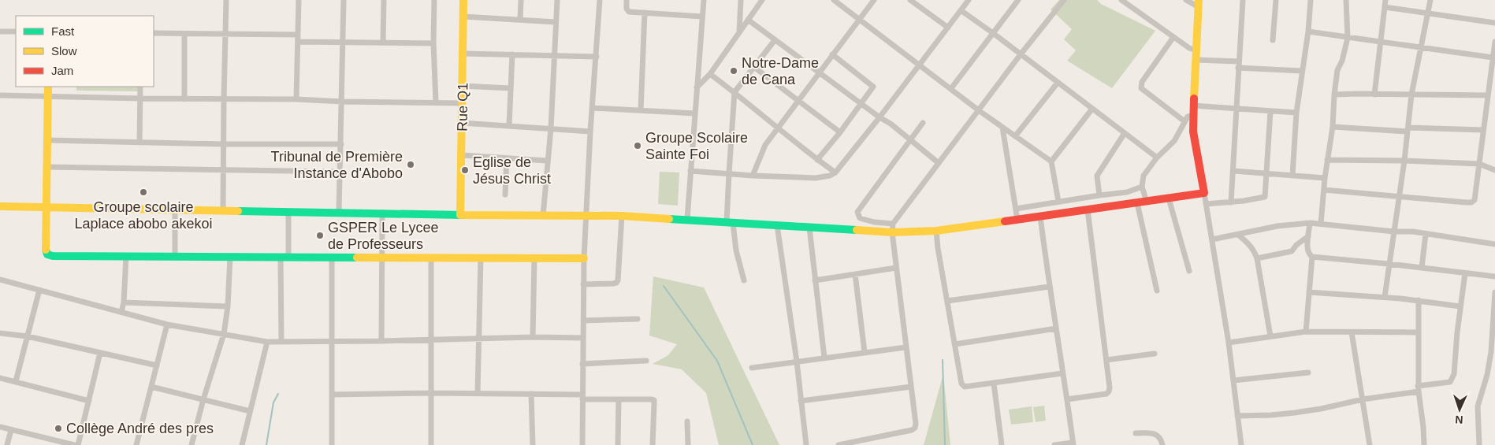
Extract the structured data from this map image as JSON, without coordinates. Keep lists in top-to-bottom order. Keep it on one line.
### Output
{"streets":{"street":["Rue Q1"]},"places":["Notre-Dame de Cana","Groupe Scolaire Sainte Foi","Tribunal de Première Instance d'Abobo","Eglise de Jésus Christ","Groupe scolaire Laplace abobo akekoi","GSPER Le Lycee de Professeurs","Collège André des pres"],"legend":["Fast","Slow","Jam"],"north":"bottom"}
